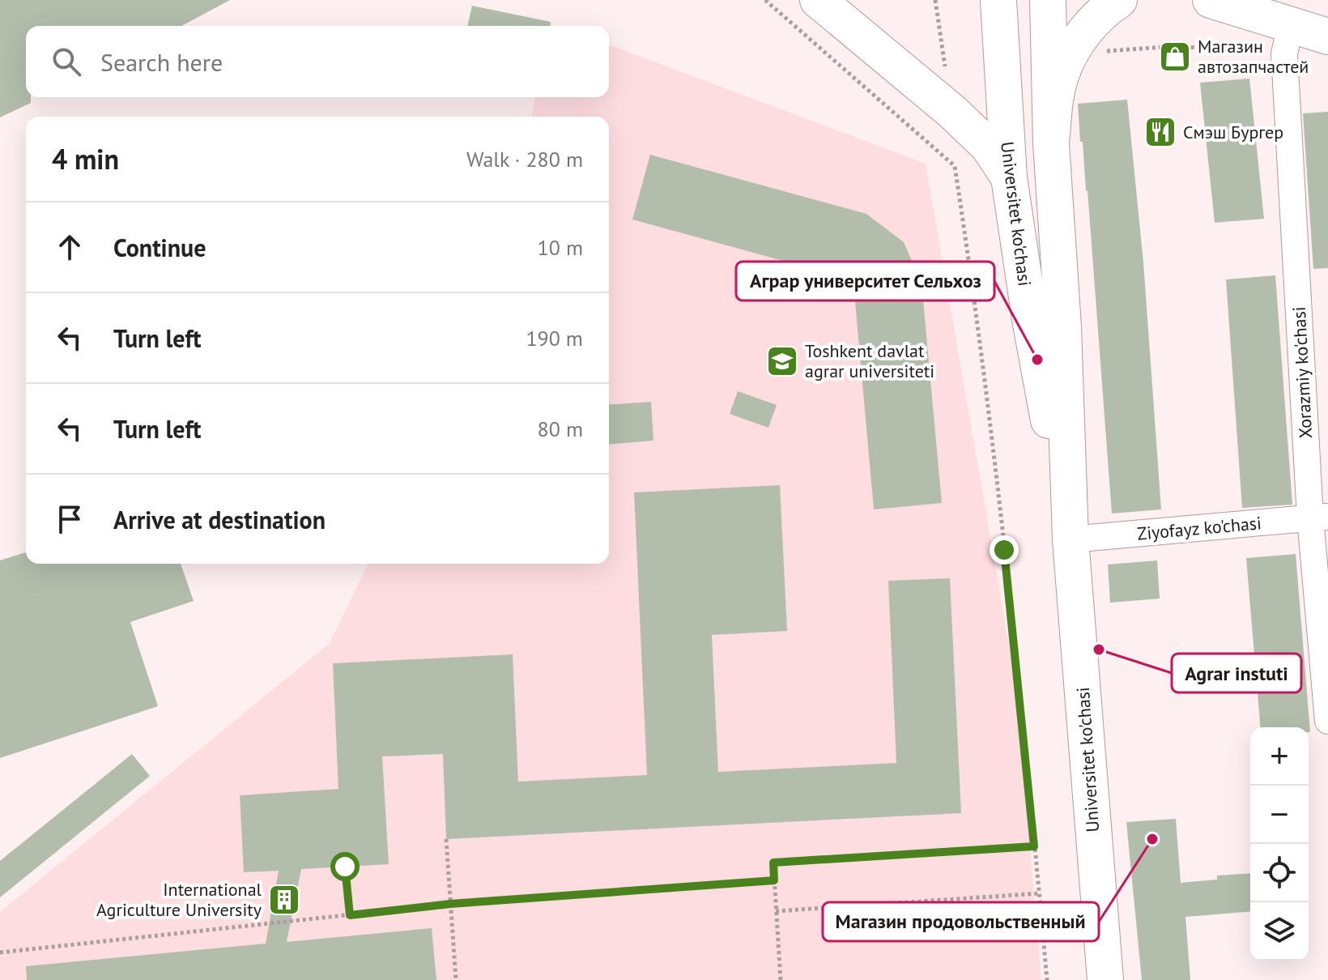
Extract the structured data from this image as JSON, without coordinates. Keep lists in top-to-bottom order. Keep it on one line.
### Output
{"streets":{"main road":["Universitet ko'chasi"],"street":["Xorazmiy ko'chasi","Ziyofayz ko'chasi"]},"crossings":[["Universitet ko'chasi","Ziyofayz ko'chasi"],["Xorazmiy ko'chasi","Ziyofayz ko'chasi"]],"places":{"shop":["Магазин автозапчастей"],"restaurant":["Смэш Бургер"],"other":["Аграр университет Сельхоз","Agrar instuti","Магазин продовольственный"],"school or university":["Toshkent davlat agrar universiteti"],"building":["International Agriculture University"]},"page":{"search":"Search here","heading":["4 min","Walk · 280 m"],"list":[["Continue","10 m"],["Turn left","190 m"],["Turn left","80 m"],"Arrive at destination"],"map_buttons":["+","−"]}}
